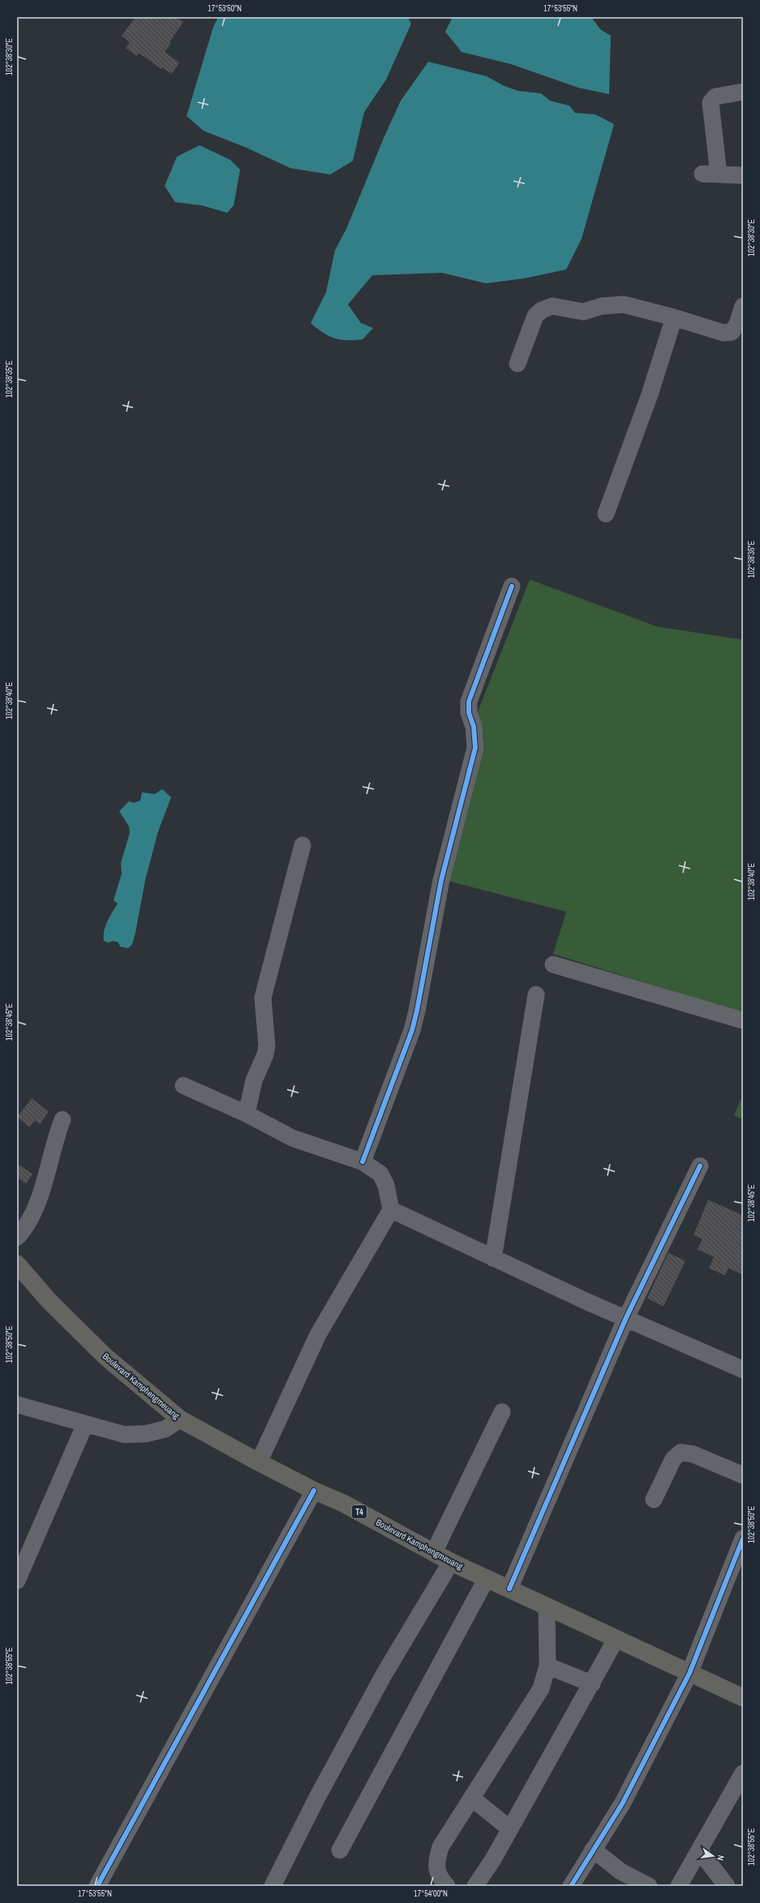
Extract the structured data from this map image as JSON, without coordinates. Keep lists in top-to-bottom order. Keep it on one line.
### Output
{"streets":{"main road":["Boulevard Kamphengmeuang","T4"]},"north":"right","coordinates":["17°53'50\"N","17°53'55\"N","102°38'30\"E","102°38'35\"E","102°38'40\"E","102°38'45\"E","102°38'50\"E","102°38'55\"E","17°54'00\"N"]}
